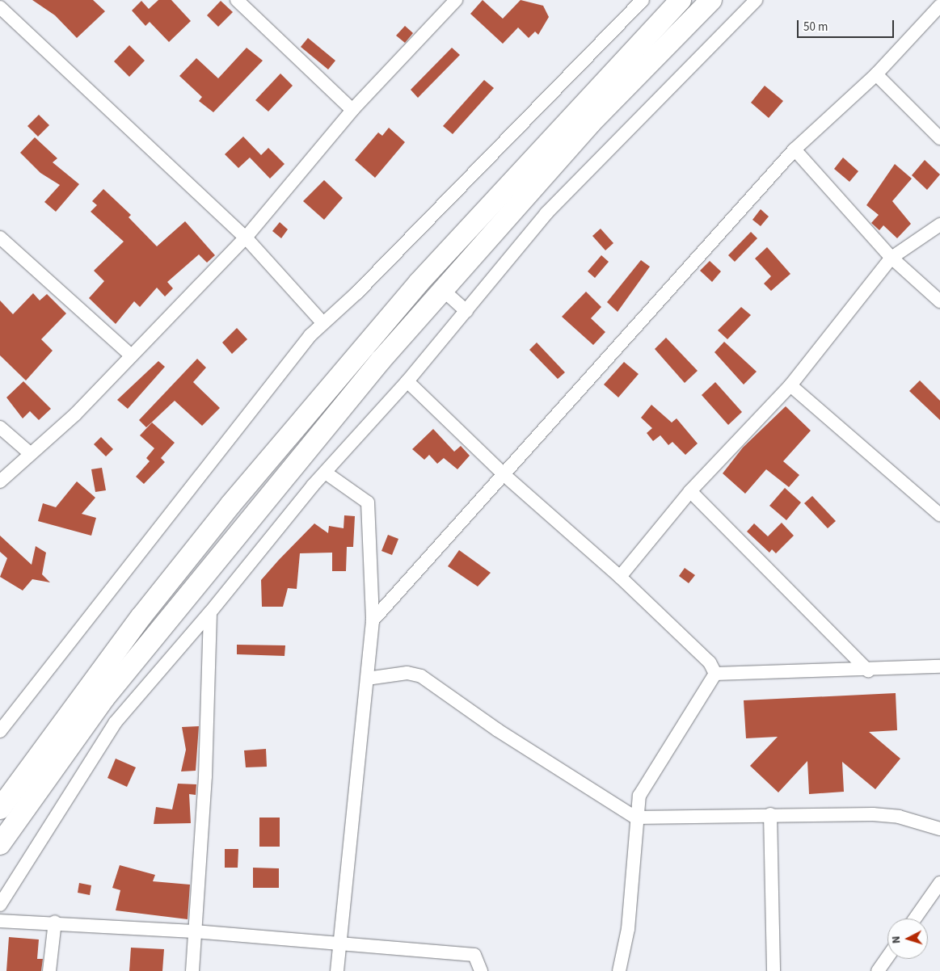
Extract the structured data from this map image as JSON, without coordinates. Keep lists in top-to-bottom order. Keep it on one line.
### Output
{"scale_bar":"50 m","north":"left"}
